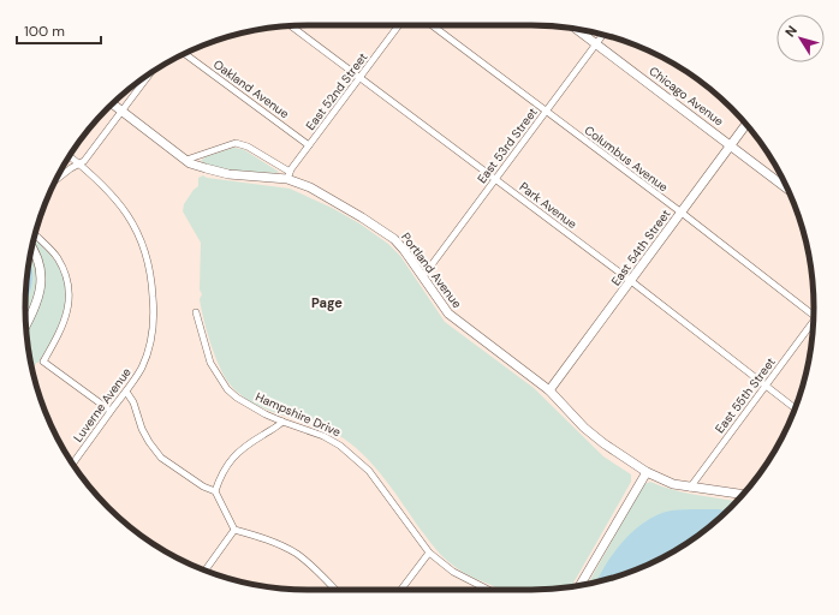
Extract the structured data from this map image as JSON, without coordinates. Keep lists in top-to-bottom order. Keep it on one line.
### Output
{"streets":{"street":["Oakland Avenue","East 52nd Street","Chicago Avenue","East 53rd Street","Columbus Avenue","Park Avenue","East 54th Street","Portland Avenue","East 55th Street","Luverne Avenue","Hampshire Drive"]},"crossings":[["Oakland Avenue","East 52nd Street"],["East 52nd Street","Park Avenue"],["East 52nd Street","Portland Avenue"],["Chicago Avenue","East 53rd Street"],["Chicago Avenue","East 54th Street"],["East 53rd Street","Columbus Avenue"],["East 53rd Street","Park Avenue"],["East 53rd Street","Portland Avenue"],["Columbus Avenue","East 54th Street"],["Park Avenue","East 54th Street"],["Park Avenue","East 55th Street"],["East 54th Street","Portland Avenue"],["Portland Avenue","East 55th Street"]],"districts":["Page"],"scale_bar":"100 m","north":"top left"}
